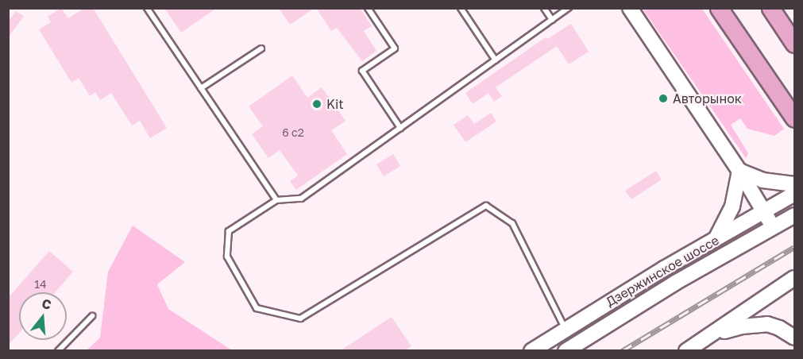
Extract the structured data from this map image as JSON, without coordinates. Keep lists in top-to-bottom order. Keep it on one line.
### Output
{"streets":{"main road":["Дзержинское шоссе"]},"places":["Авторынок","Kit"],"house_numbers":["6 с2","14"],"north":"top"}
